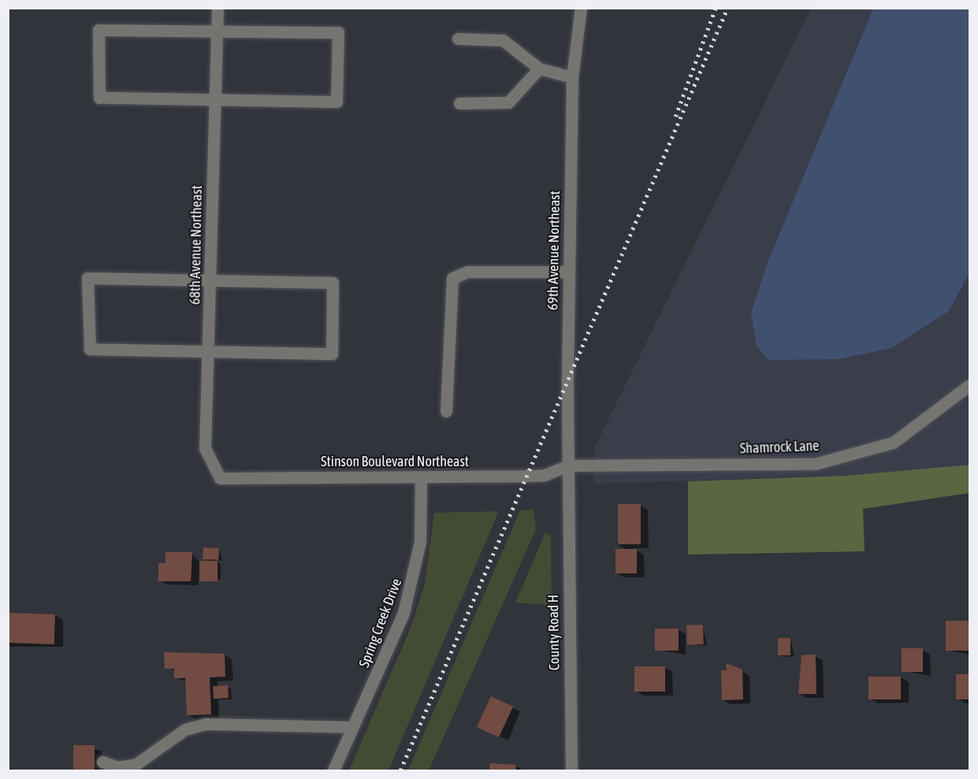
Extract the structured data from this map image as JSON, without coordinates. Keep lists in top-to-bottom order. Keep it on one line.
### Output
{"streets":{"street":["68th Avenue Northeast","69th Avenue Northeast","Shamrock Lane","Stinson Boulevard Northeast","Spring Creek Drive","County Road H"]},"crossings":[["68th Avenue Northeast","Stinson Boulevard Northeast"],["69th Avenue Northeast","Shamrock Lane"],["69th Avenue Northeast","Stinson Boulevard Northeast"],["69th Avenue Northeast","County Road H"],["Shamrock Lane","Stinson Boulevard Northeast"],["Stinson Boulevard Northeast","Spring Creek Drive"]]}
